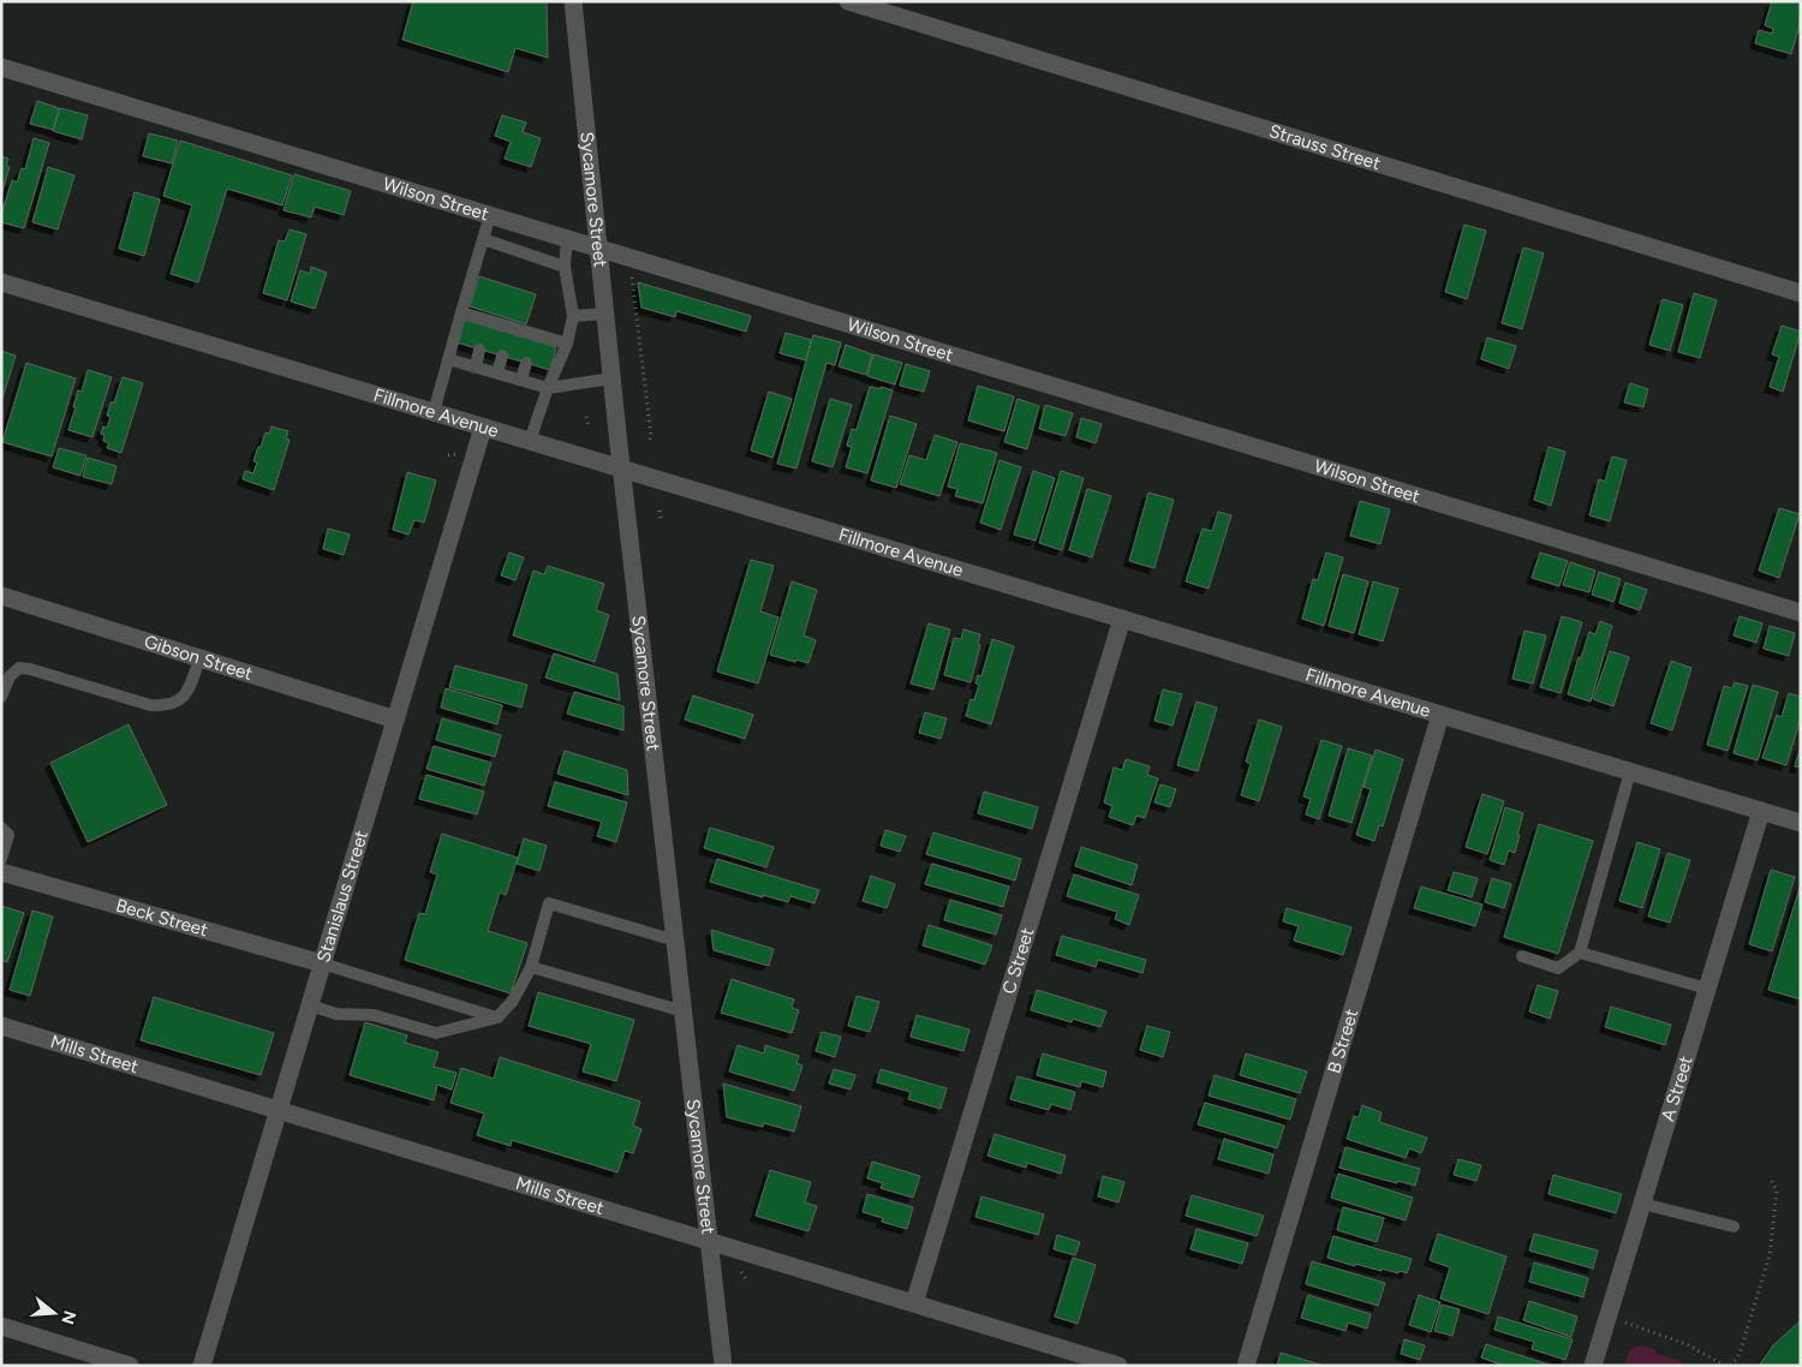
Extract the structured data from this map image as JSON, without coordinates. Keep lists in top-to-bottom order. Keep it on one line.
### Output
{"streets":{"street":["Strauss Street","Wilson Street","Sycamore Street","Fillmore Avenue","Gibson Street","Stanislaus Street","Beck Street","C Street","B Street","Mills Street","A Street"]},"crossings":[["Wilson Street","Sycamore Street"],["Sycamore Street","Fillmore Avenue"],["Sycamore Street","Mills Street"],["Fillmore Avenue","Stanislaus Street"],["Fillmore Avenue","C Street"],["Fillmore Avenue","B Street"],["Fillmore Avenue","A Street"],["Gibson Street","Stanislaus Street"],["Stanislaus Street","Beck Street"],["Stanislaus Street","Mills Street"],["C Street","Mills Street"]],"north":"right"}
